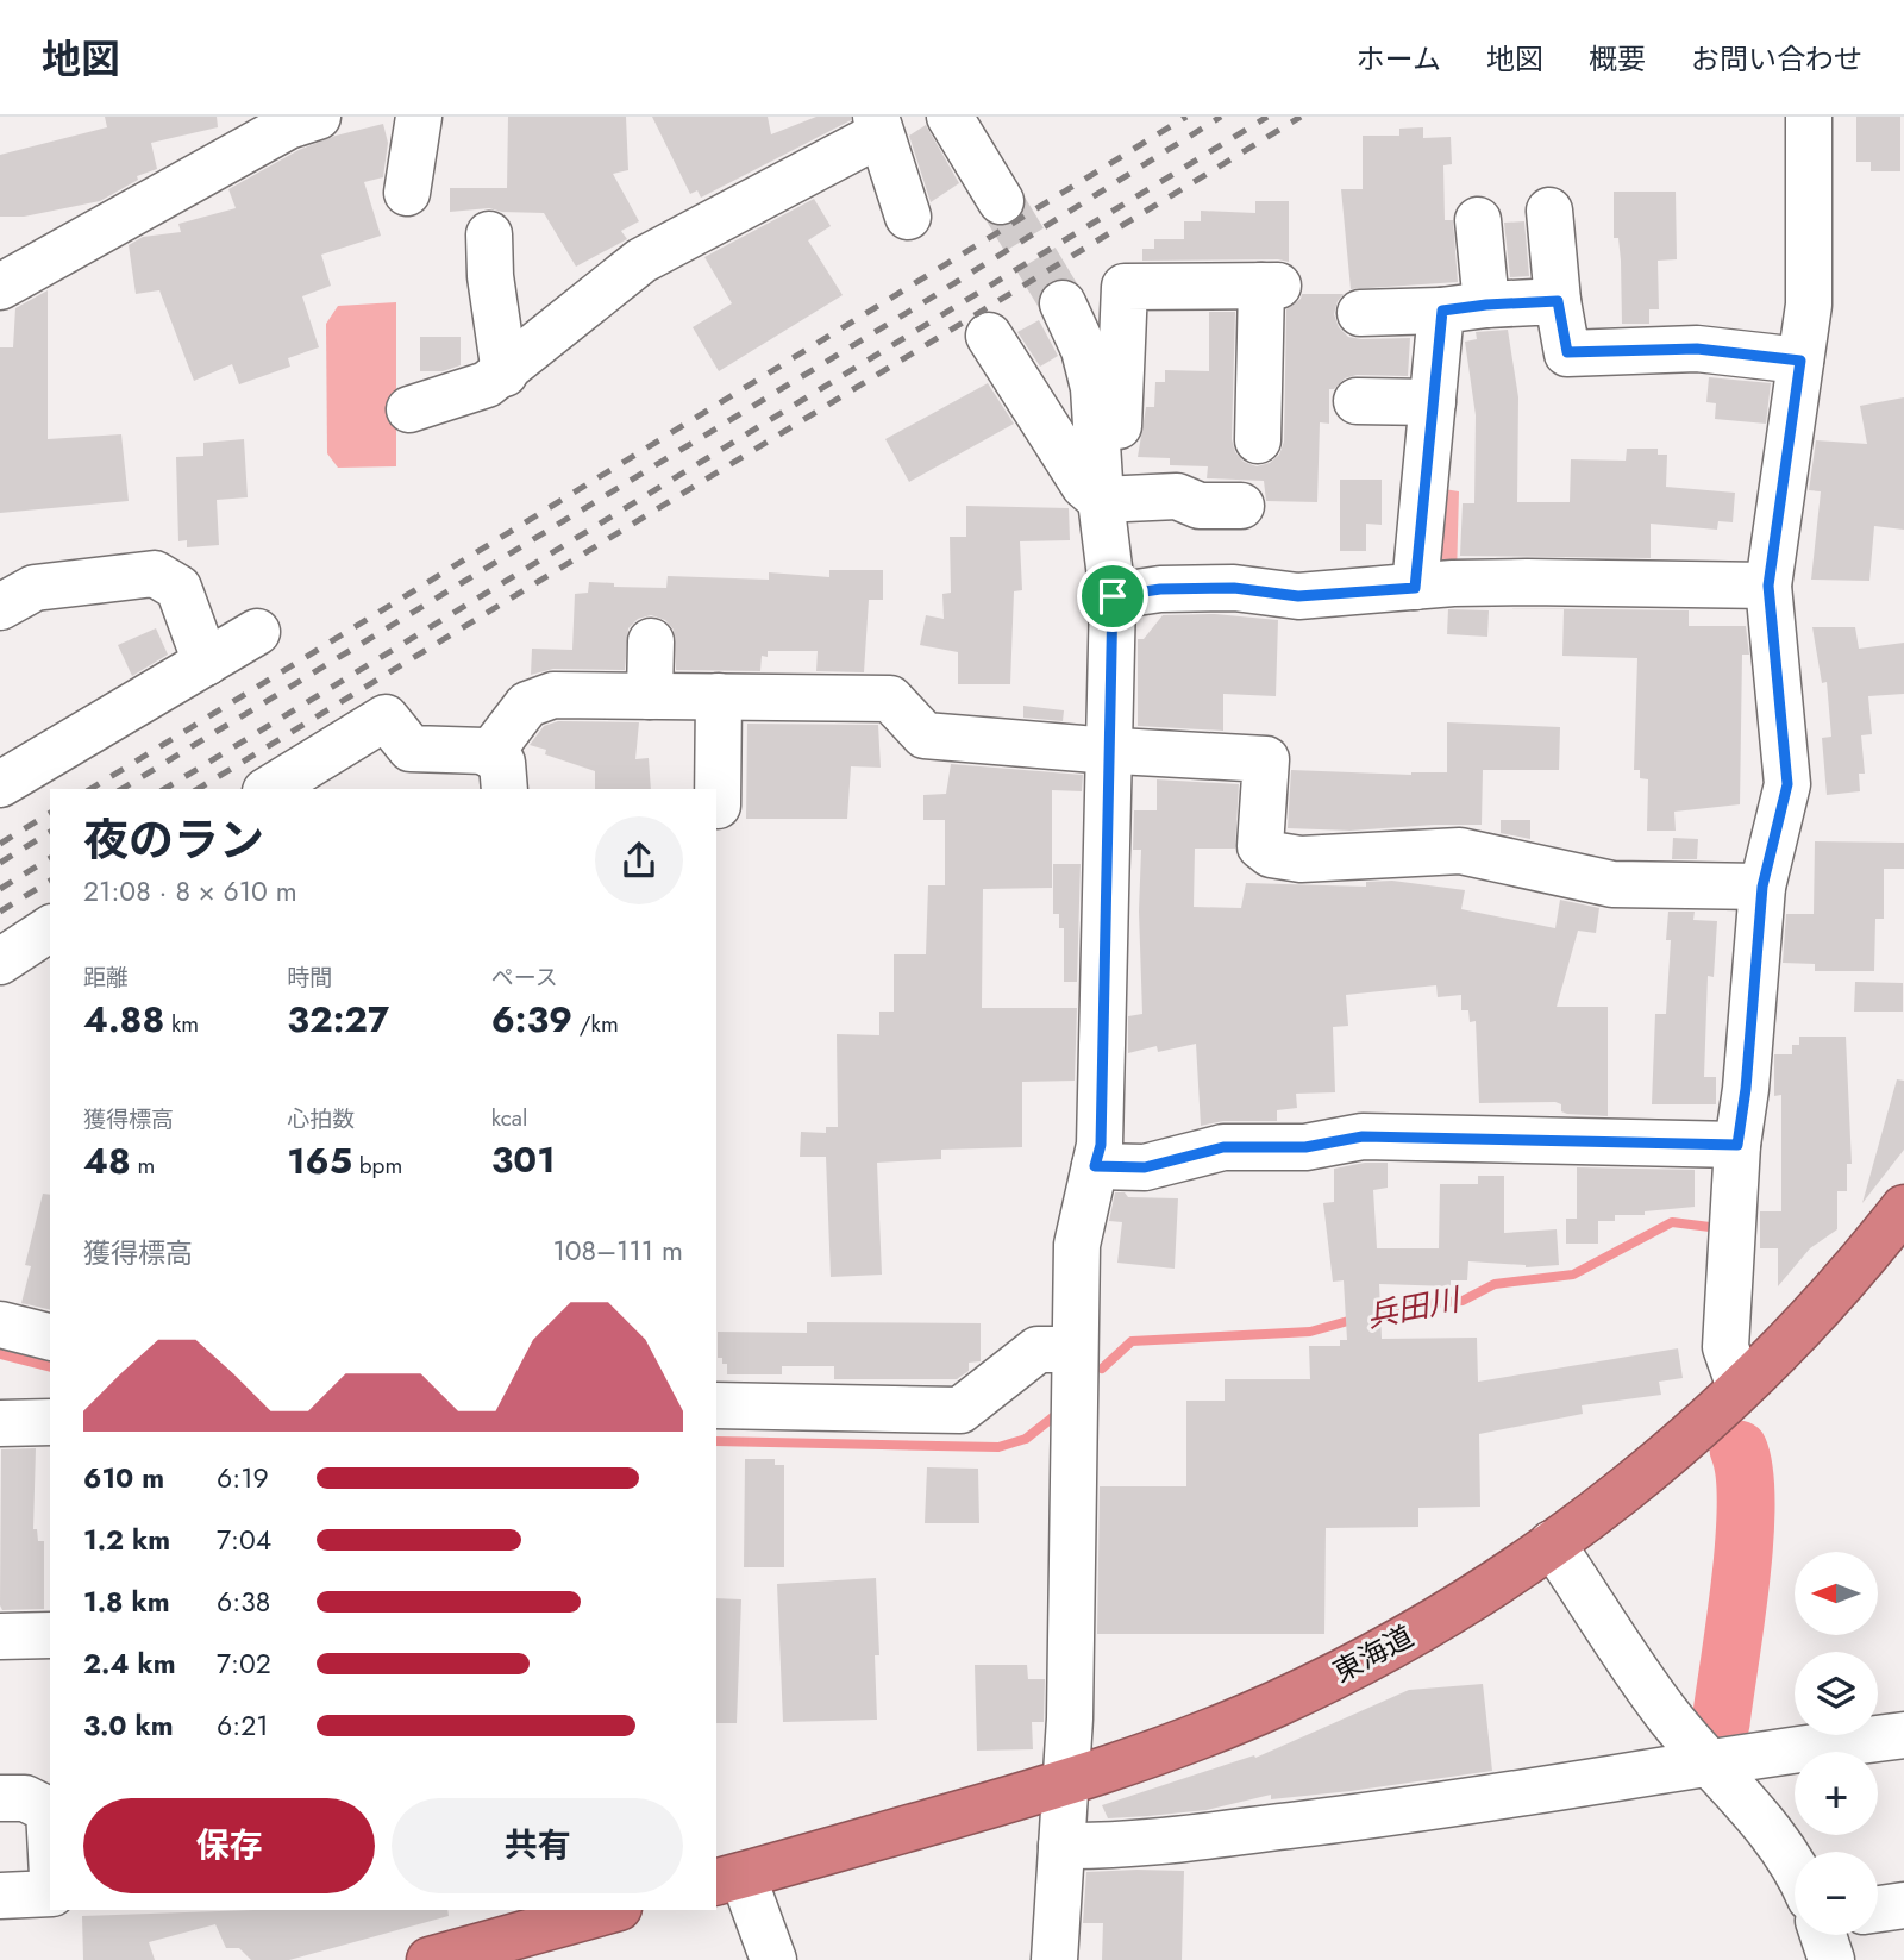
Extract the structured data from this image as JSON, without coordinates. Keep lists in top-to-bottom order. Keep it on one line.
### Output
{"streets":{"highway":["東海道"]},"water":["兵田川"],"north":"left","page":{"header":"地図","nav":["ホーム","地図","概要","お問い合わせ"],"heading":["夜のラン","21:08 · 8 × 610 m"],"stats":[["距離","4.88 km"],["時間","32:27"],["ペース","6:39 /km"],["獲得標高","48 m"],["心拍数","165 bpm"],["kcal","301"]],"chart":["獲得標高","108–111 m"],"list":[{"name":"610 m","note":"6:19"},{"name":"1.2 km","note":"7:04"},{"name":"1.8 km","note":"6:38"},{"name":"2.4 km","note":"7:02"},{"name":"3.0 km","note":"6:21"}],"map_buttons":["+","−"],"buttons":["保存","共有"]}}
